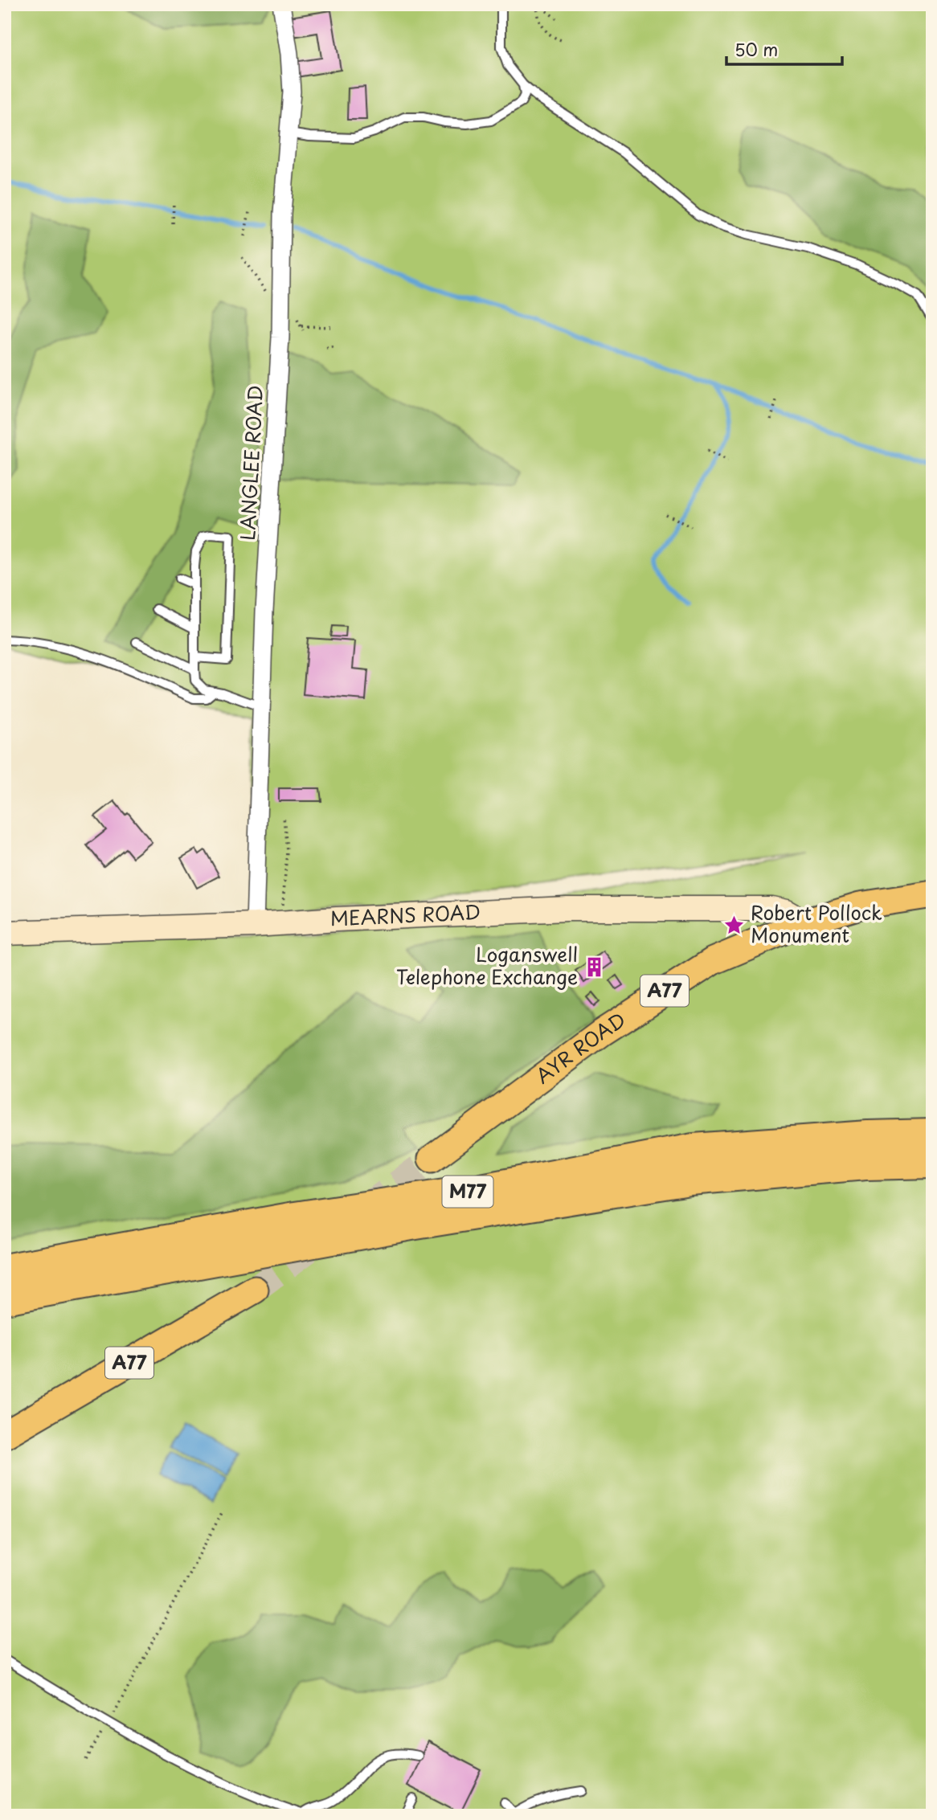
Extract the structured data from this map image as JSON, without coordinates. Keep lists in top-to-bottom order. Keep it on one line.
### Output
{"streets":{"highway":["M77"],"main road":["A77","AYR ROAD"],"street":["LANGLEE ROAD","MEARNS ROAD"]},"crossings":[["LANGLEE ROAD","MEARNS ROAD"],["MEARNS ROAD","AYR ROAD"]],"places":{"place":["Robert Pollock Monument"],"building":["Loganswell Telephone Exchange"]},"scale_bar":"50 m"}
